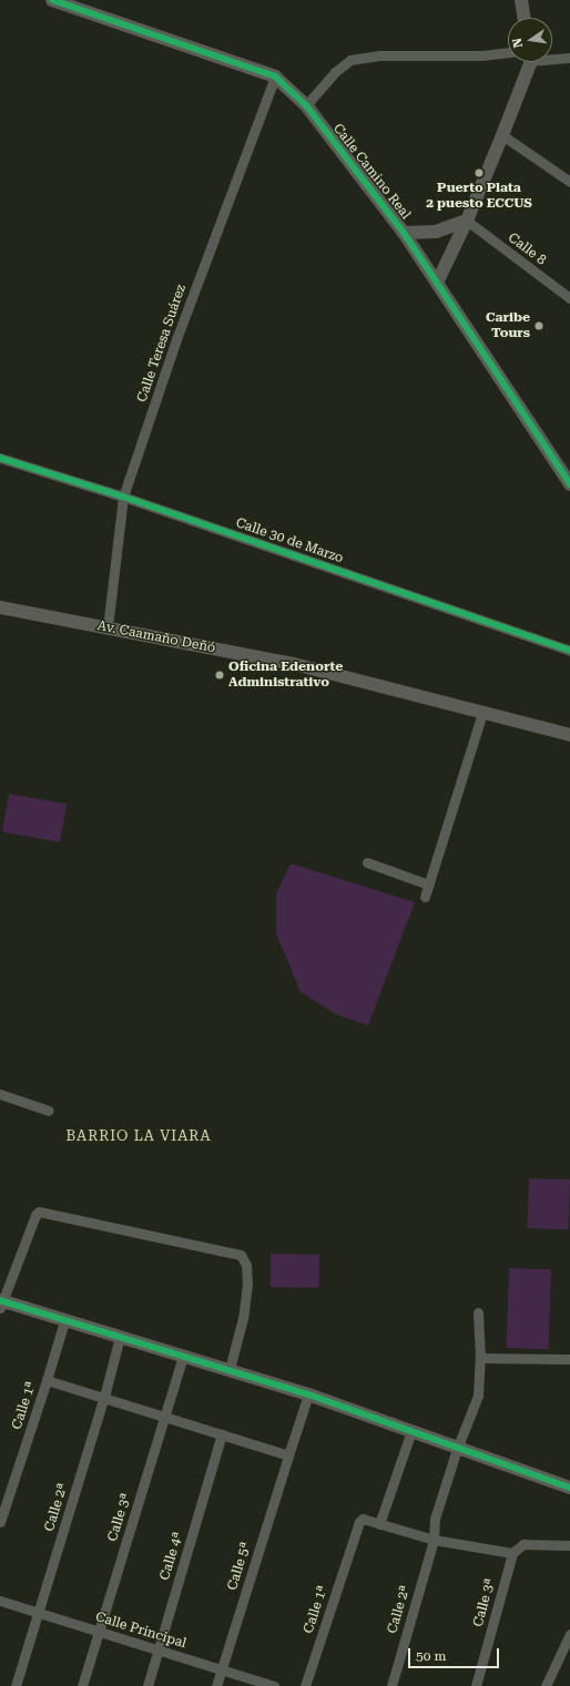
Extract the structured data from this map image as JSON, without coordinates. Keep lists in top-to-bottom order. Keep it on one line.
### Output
{"streets":{"street":["Calle Camino Real","Calle 8","Calle Teresa Suárez","Calle 30 de Marzo","Av. Caamaño Deñó","Calle 1ª","Calle 2ª","Calle 3ª","Calle 4ª","Calle 5ª","Calle Principal"]},"crossings":[["Calle Camino Real","Calle Teresa Suárez"],["Calle Teresa Suárez","Calle 30 de Marzo"],["Calle Teresa Suárez","Av. Caamaño Deñó"],["Calle 2ª","Calle Principal"],["Calle 3ª","Calle Principal"],["Calle 4ª","Calle Principal"],["Calle 5ª","Calle Principal"]],"districts":["BARRIO LA VIARA"],"places":["Puerto Plata 2 puesto ECCUS","Caribe Tours","Oficina Edenorte Administrativo"],"scale_bar":"50 m","north":"left"}
